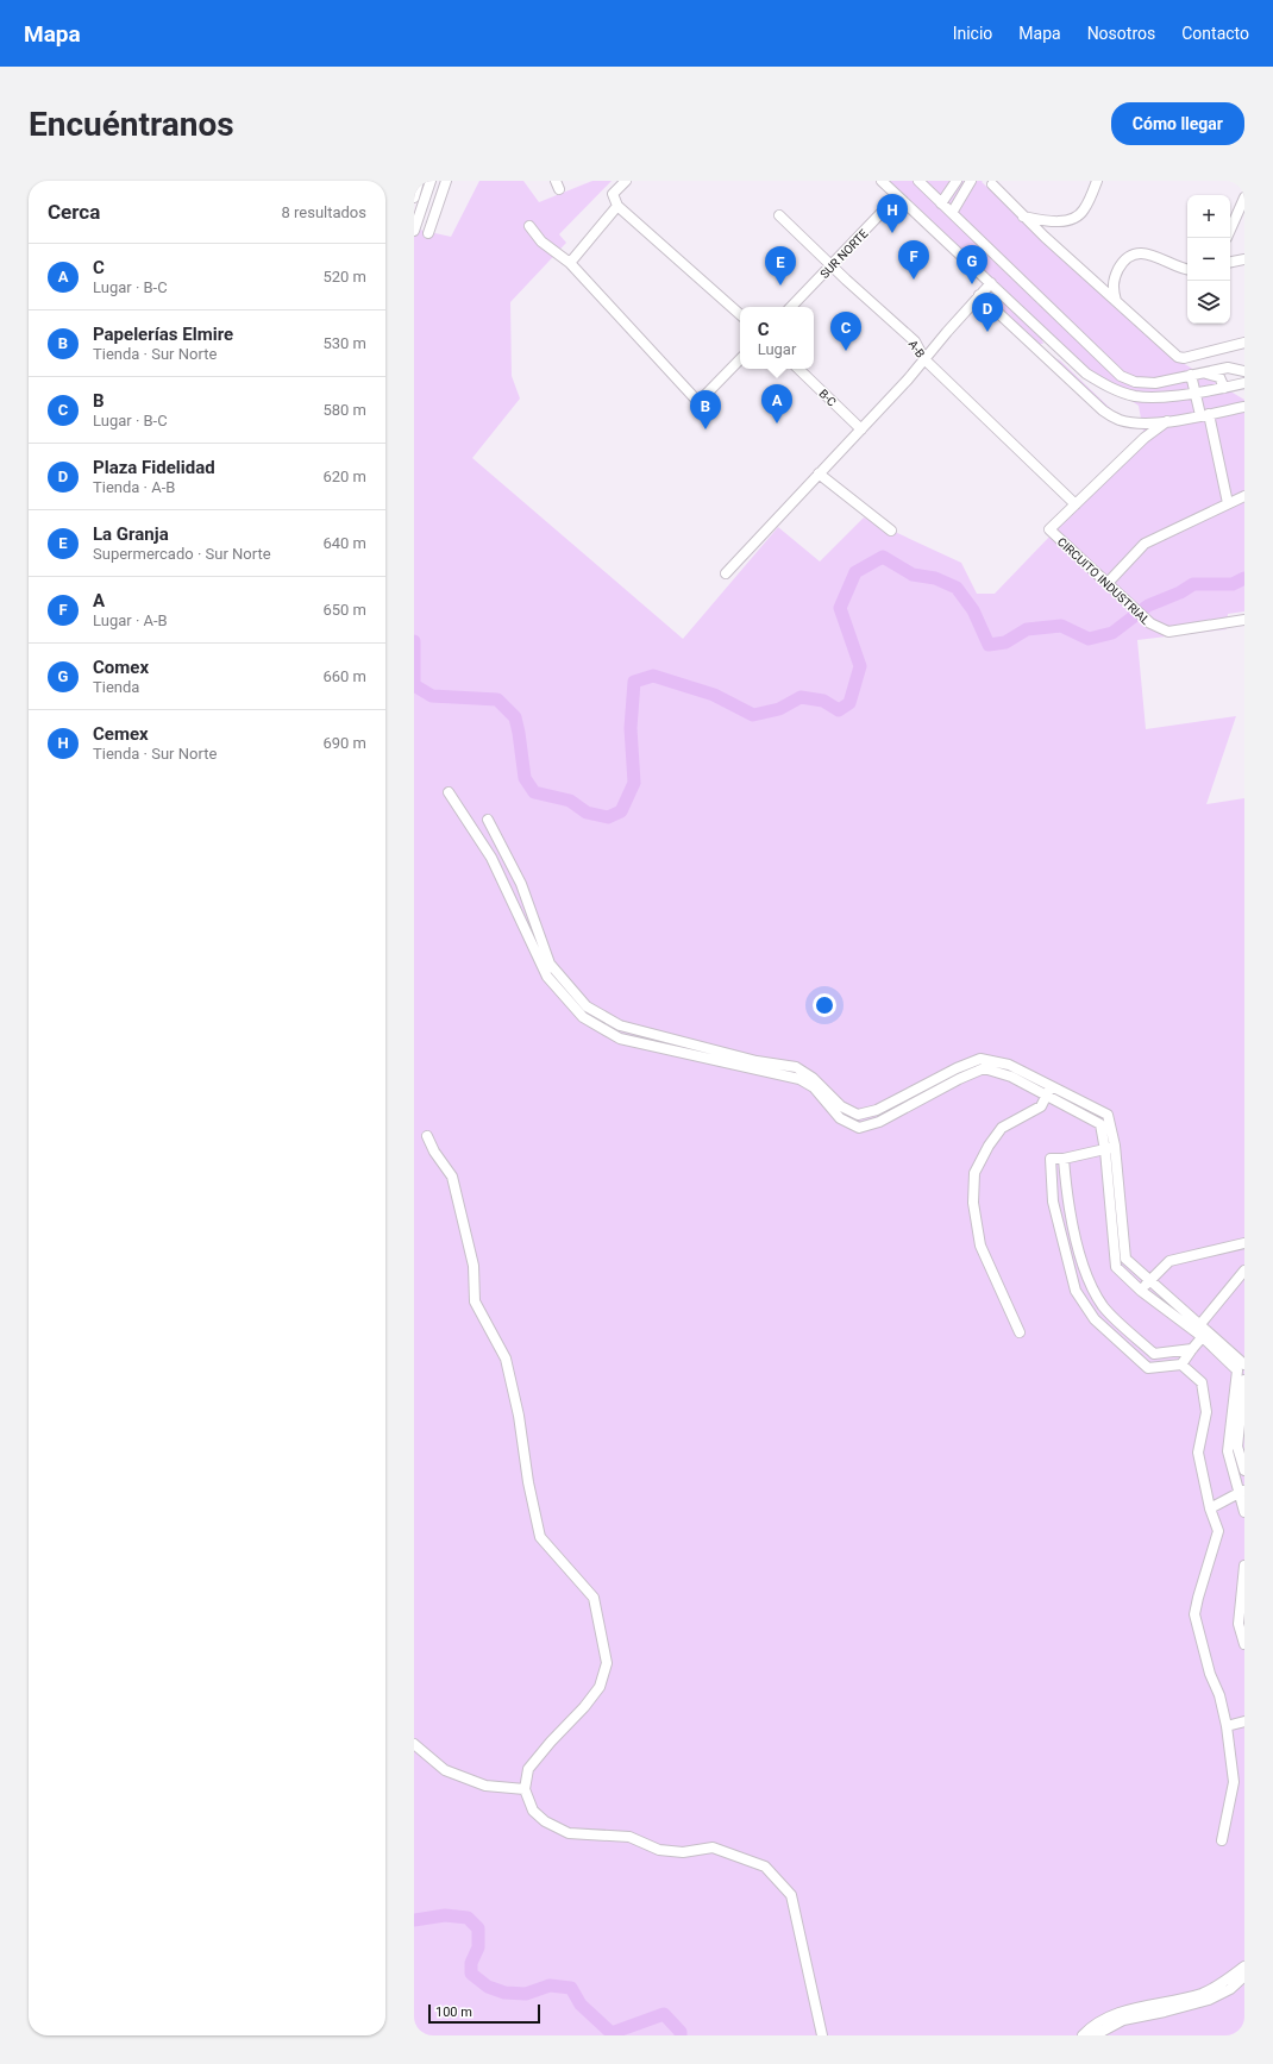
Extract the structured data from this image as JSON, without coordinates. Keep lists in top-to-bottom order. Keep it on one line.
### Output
{"streets":{"street":["SUR NORTE","A-B","B-C","CIRCUITO INDUSTRIAL"]},"crossings":[["SUR NORTE","A-B"],["A-B","CIRCUITO INDUSTRIAL"]],"scale_bar":"100 m","page":{"header":"Mapa","nav":["Inicio","Mapa","Nosotros","Contacto"],"buttons":"Cómo llegar","title":"Encuéntranos","heading":["Cerca","8 resultados"],"pins":["H","F","G","E","D","C","A","B"],"map_buttons":["+","−"],"list":[{"mark":"A","name":"C","note":"Lugar · B-C","value":"520 m"},{"mark":"B","name":"Papelerías Elmire","note":"Tienda · Sur Norte","value":"530 m"},{"mark":"C","name":"B","note":"Lugar · B-C","value":"580 m"},{"mark":"D","name":"Plaza Fidelidad","note":"Tienda · A-B","value":"620 m"},{"mark":"E","name":"La Granja","note":"Supermercado · Sur Norte","value":"640 m"},{"mark":"F","name":"A","note":"Lugar · A-B","value":"650 m"},{"mark":"G","name":"Comex","note":"Tienda","value":"660 m"},{"mark":"H","name":"Cemex","note":"Tienda · Sur Norte","value":"690 m"}],"popup":["C","Lugar"],"scale":"100 m"}}
